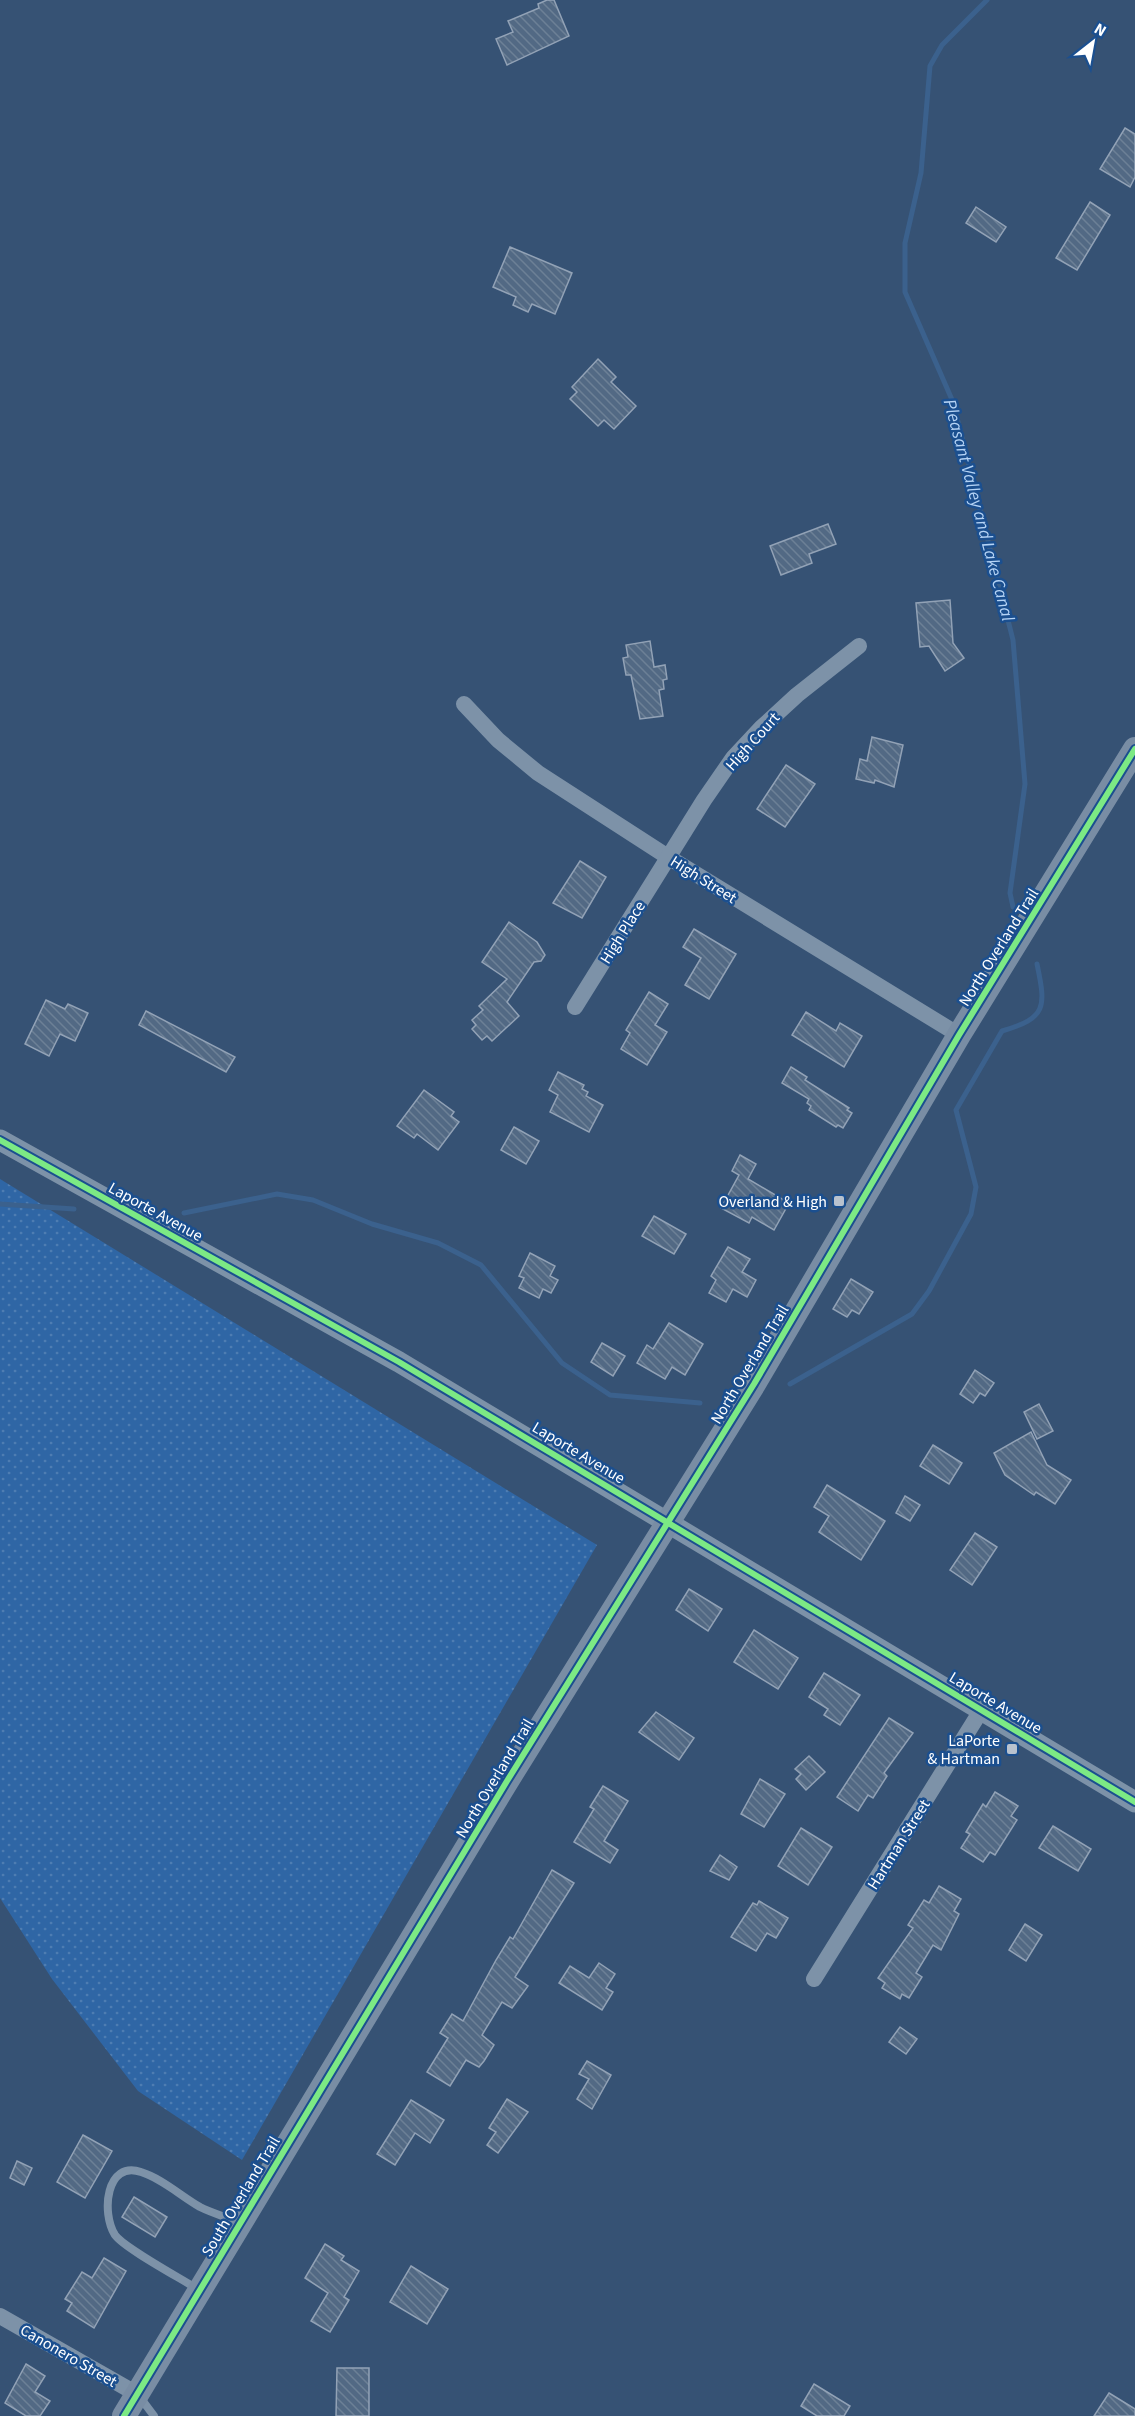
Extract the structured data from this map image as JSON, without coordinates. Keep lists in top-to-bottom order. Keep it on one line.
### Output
{"streets":{"main road":["North Overland Trail","South Overland Trail"],"street":["High Court","High Street","High Place","Laporte Avenue","Hartman Street","Canonero Street"]},"crossings":[["High Court","High Street"],["High Court","High Place"],["High Street","High Place"],["High Street","North Overland Trail"],["North Overland Trail","Laporte Avenue"],["North Overland Trail","South Overland Trail"],["Laporte Avenue","Hartman Street"],["South Overland Trail","Canonero Street"]],"water":["Pleasant Valley and Lake Canal"],"places":{"transit":["Overland & High","LaPorte & Hartman"]},"north":"top right"}
